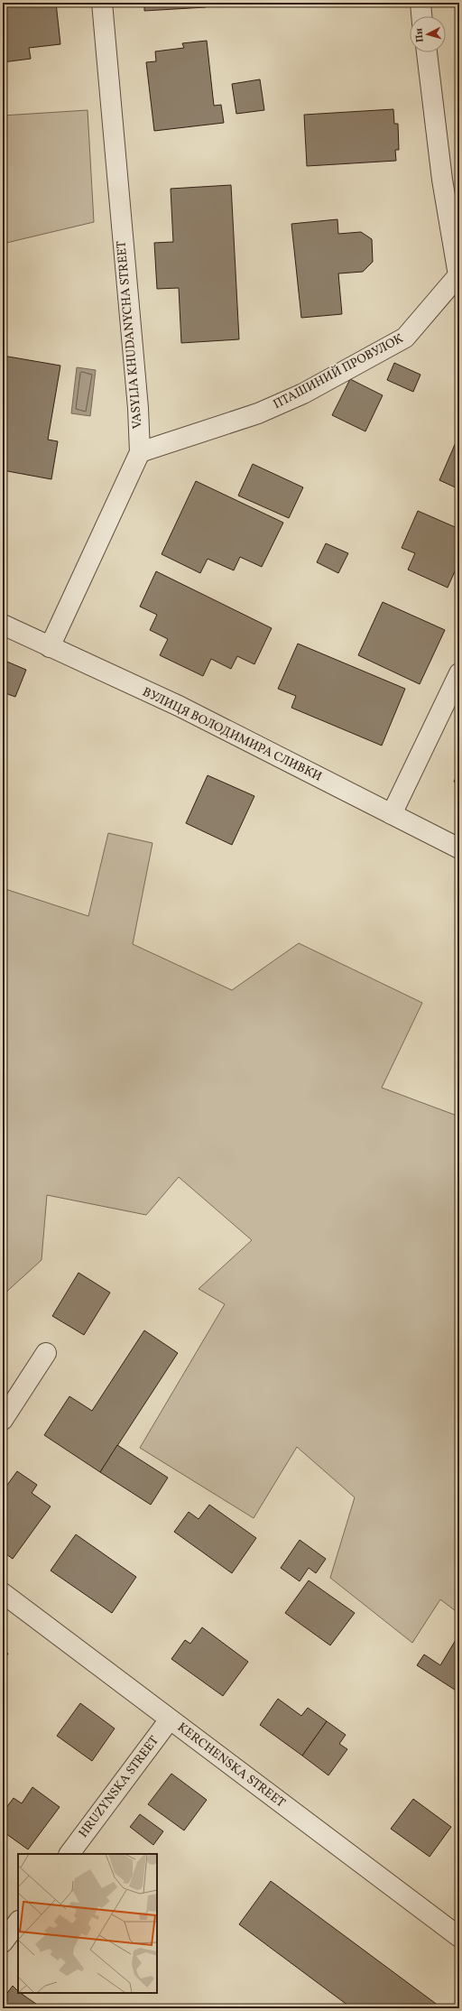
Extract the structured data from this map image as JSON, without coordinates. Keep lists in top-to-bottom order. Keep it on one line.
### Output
{"streets":{"street":["VASYLIA KHUDANYCHA STREET","ПТАШИНИЙ ПРОВУЛОК","ВУЛИЦЯ ВОЛОДИМИРА СЛИВКИ","KERCHENSKA STREET","HRUZYNSKA STREET"]},"crossings":[["VASYLIA KHUDANYCHA STREET","ПТАШИНИЙ ПРОВУЛОК"],["VASYLIA KHUDANYCHA STREET","ВУЛИЦЯ ВОЛОДИМИРА СЛИВКИ"],["KERCHENSKA STREET","HRUZYNSKA STREET"]],"north":"left"}
